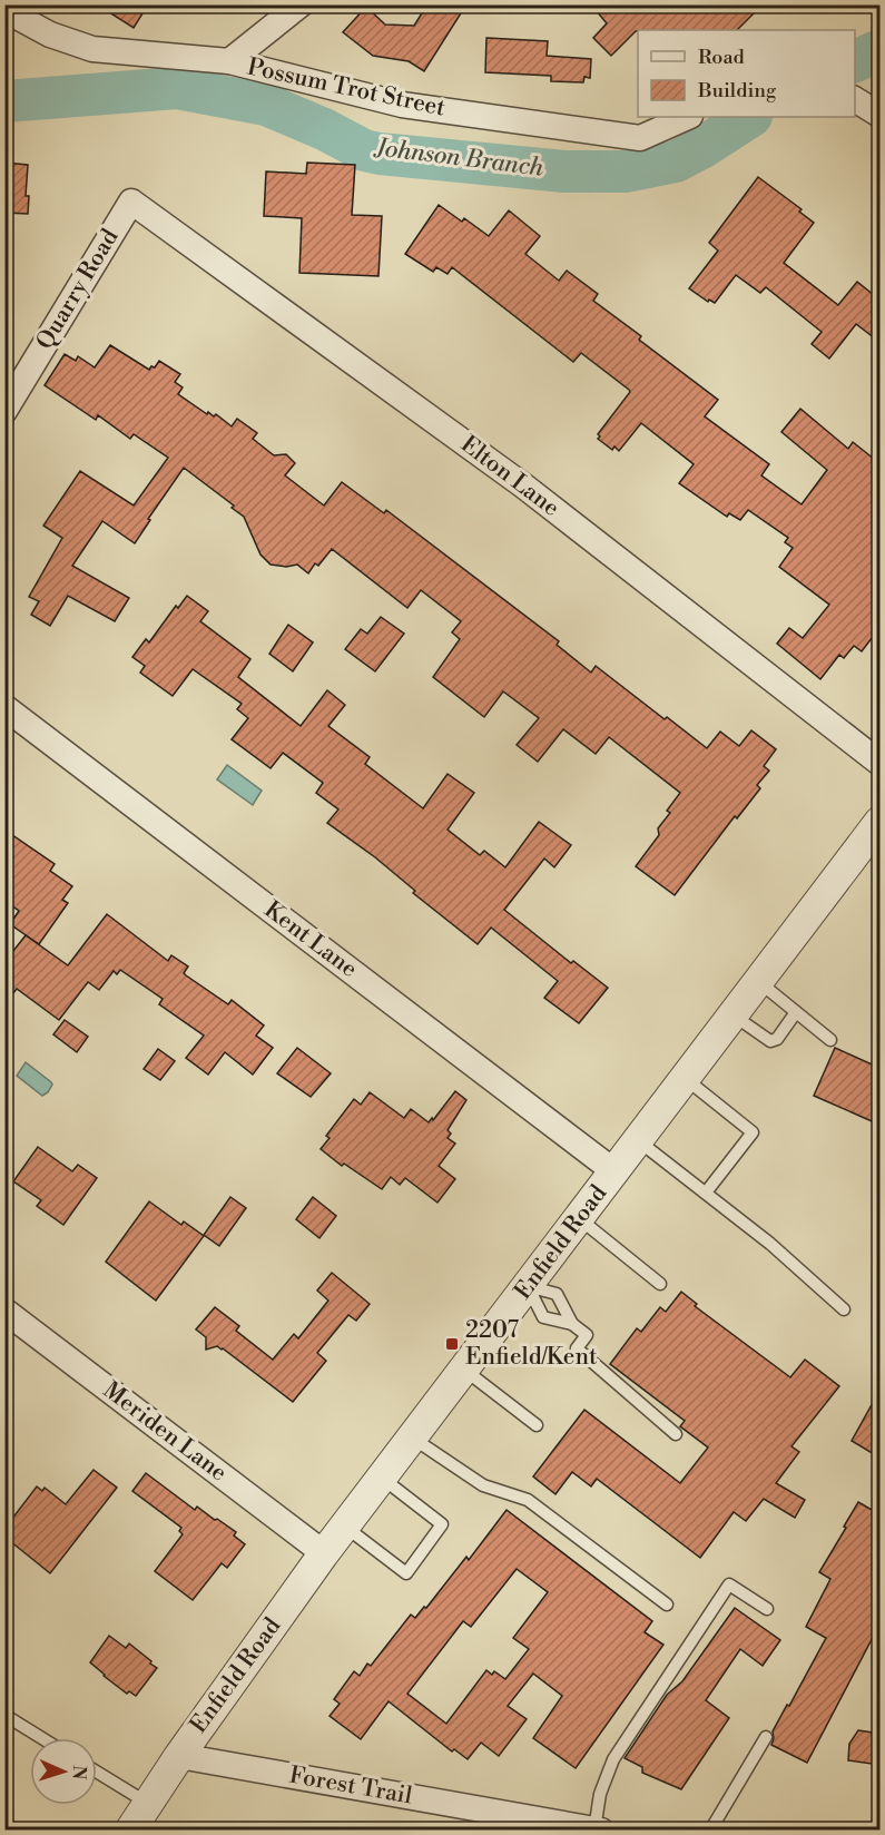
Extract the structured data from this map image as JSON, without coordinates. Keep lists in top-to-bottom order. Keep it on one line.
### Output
{"streets":{"street":["Possum Trot Street","Quarry Road","Elton Lane","Kent Lane","Enfield Road","Meriden Lane","Forest Trail"]},"crossings":[["Quarry Road","Elton Lane"],["Kent Lane","Enfield Road"],["Enfield Road","Meriden Lane"],["Enfield Road","Forest Trail"]],"water":["Johnson Branch"],"places":{"transit":["2207 Enfield/Kent"]},"legend":["Road","Building"],"north":"right"}
